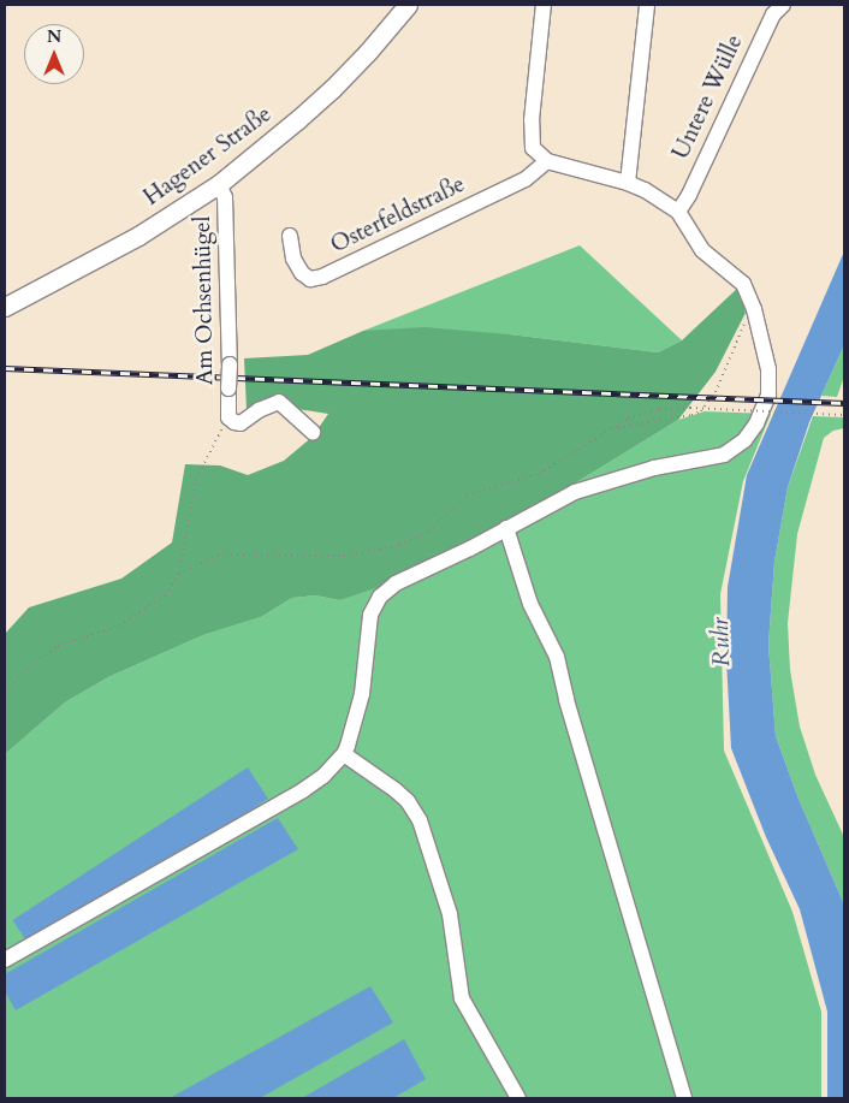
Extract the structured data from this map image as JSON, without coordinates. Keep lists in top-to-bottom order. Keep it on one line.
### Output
{"streets":{"main road":["Hagener Straße"],"street":["Untere Wülle","Osterfeldstraße","Am Ochsenhügel"]},"crossings":[["Hagener Straße","Am Ochsenhügel"]],"water":["Ruhr"],"north":"top"}
